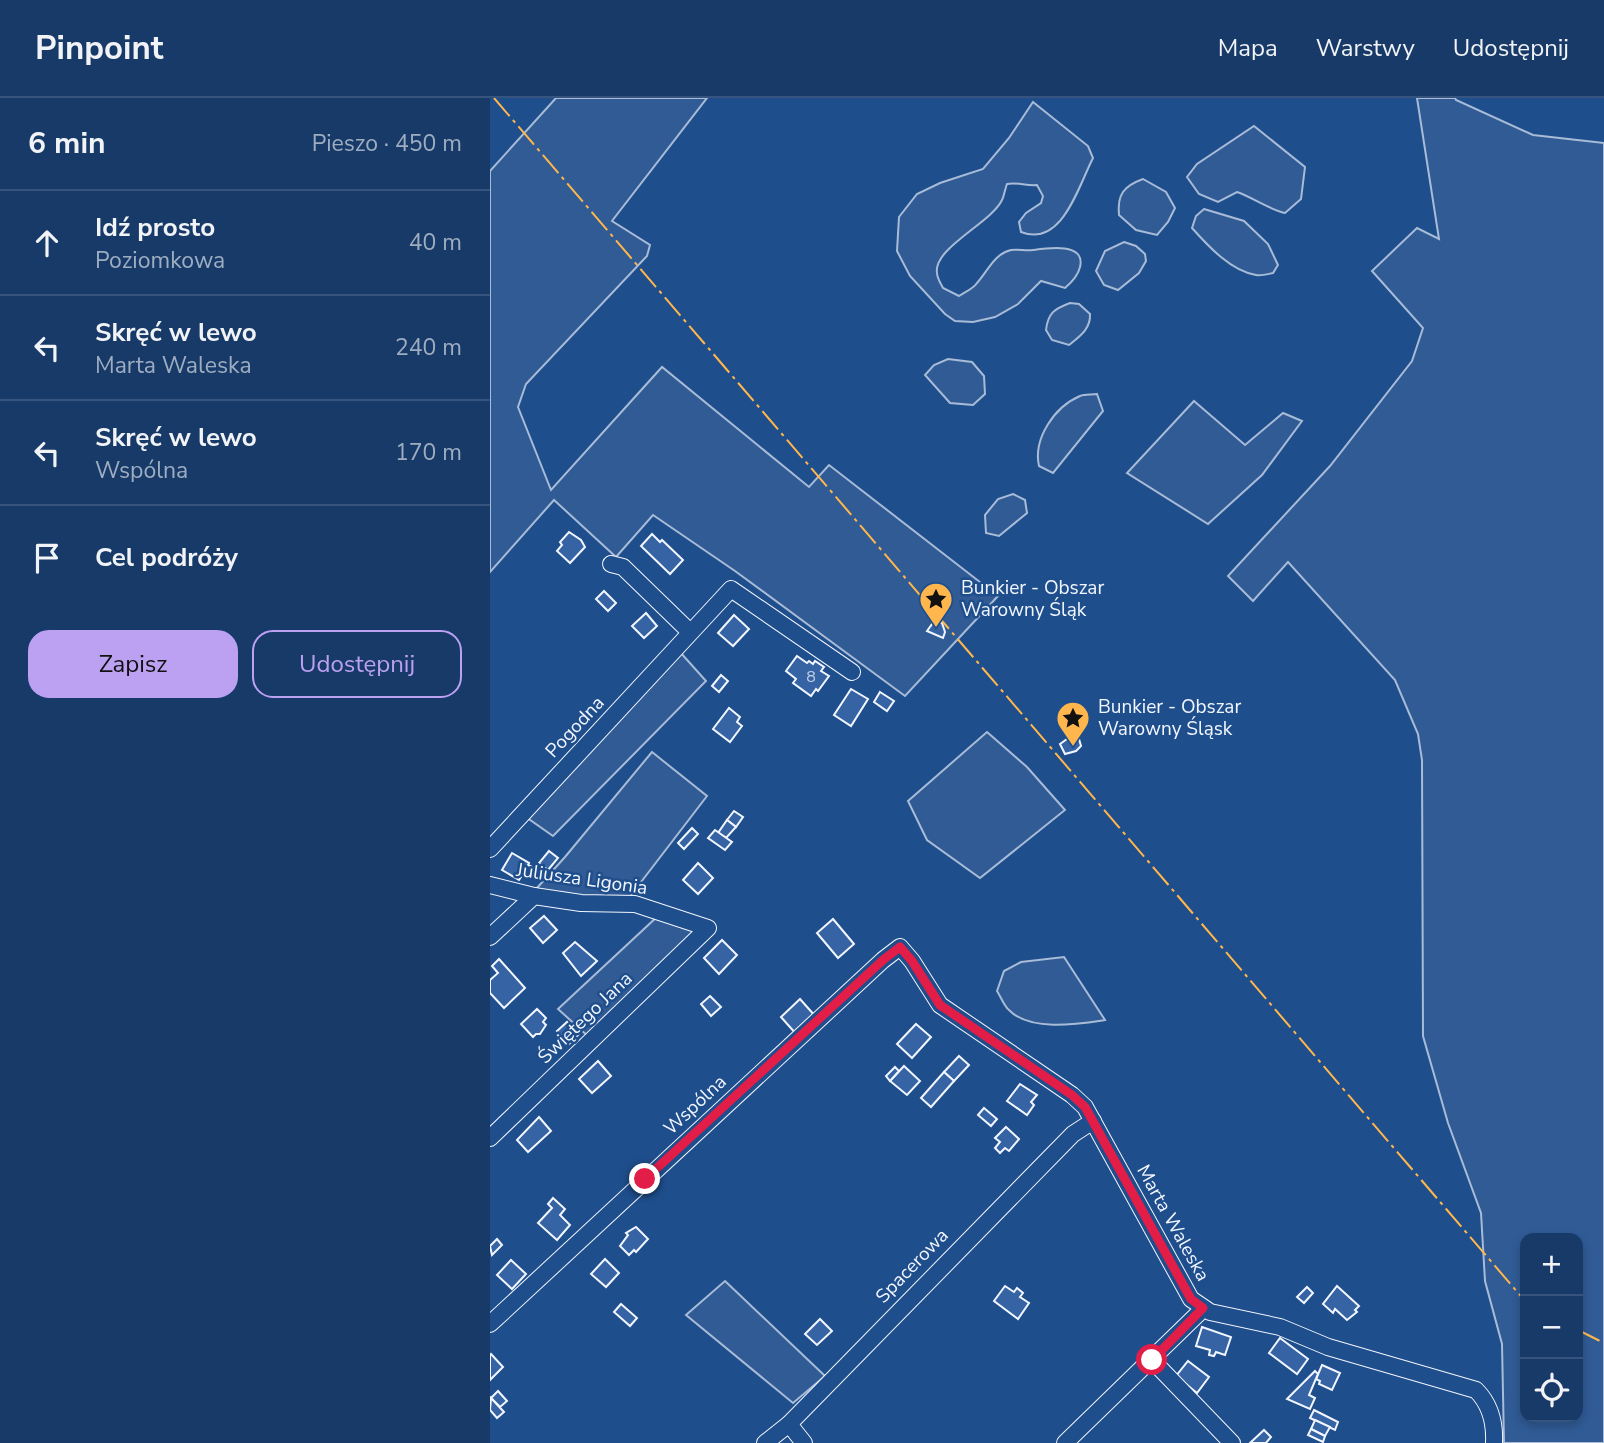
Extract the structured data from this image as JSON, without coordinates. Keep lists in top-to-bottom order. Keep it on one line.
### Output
{"streets":{"street":["Pogodna","Juliusza Ligonia","Świętego Jana","Wspólna","Marta Waleska","Spacerowa"]},"crossings":[["Juliusza Ligonia","Świętego Jana"],["Wspólna","Marta Waleska"],["Marta Waleska","Spacerowa"]],"places":{"place":["Bunkier - Obszar Warowny Śląk","Bunkier - Obszar Warowny Śląsk"]},"house_numbers":["8"],"page":{"header":"Pinpoint","nav":["Mapa","Warstwy","Udostępnij"],"heading":["6 min","Pieszo · 450 m"],"list":[["Idź prosto","Poziomkowa","40 m"],["Skręć w lewo","Marta Waleska","240 m"],["Skręć w lewo","Wspólna","170 m"],"Cel podróży"],"buttons":["Zapisz","Udostępnij"],"map_buttons":["+","−"]}}
